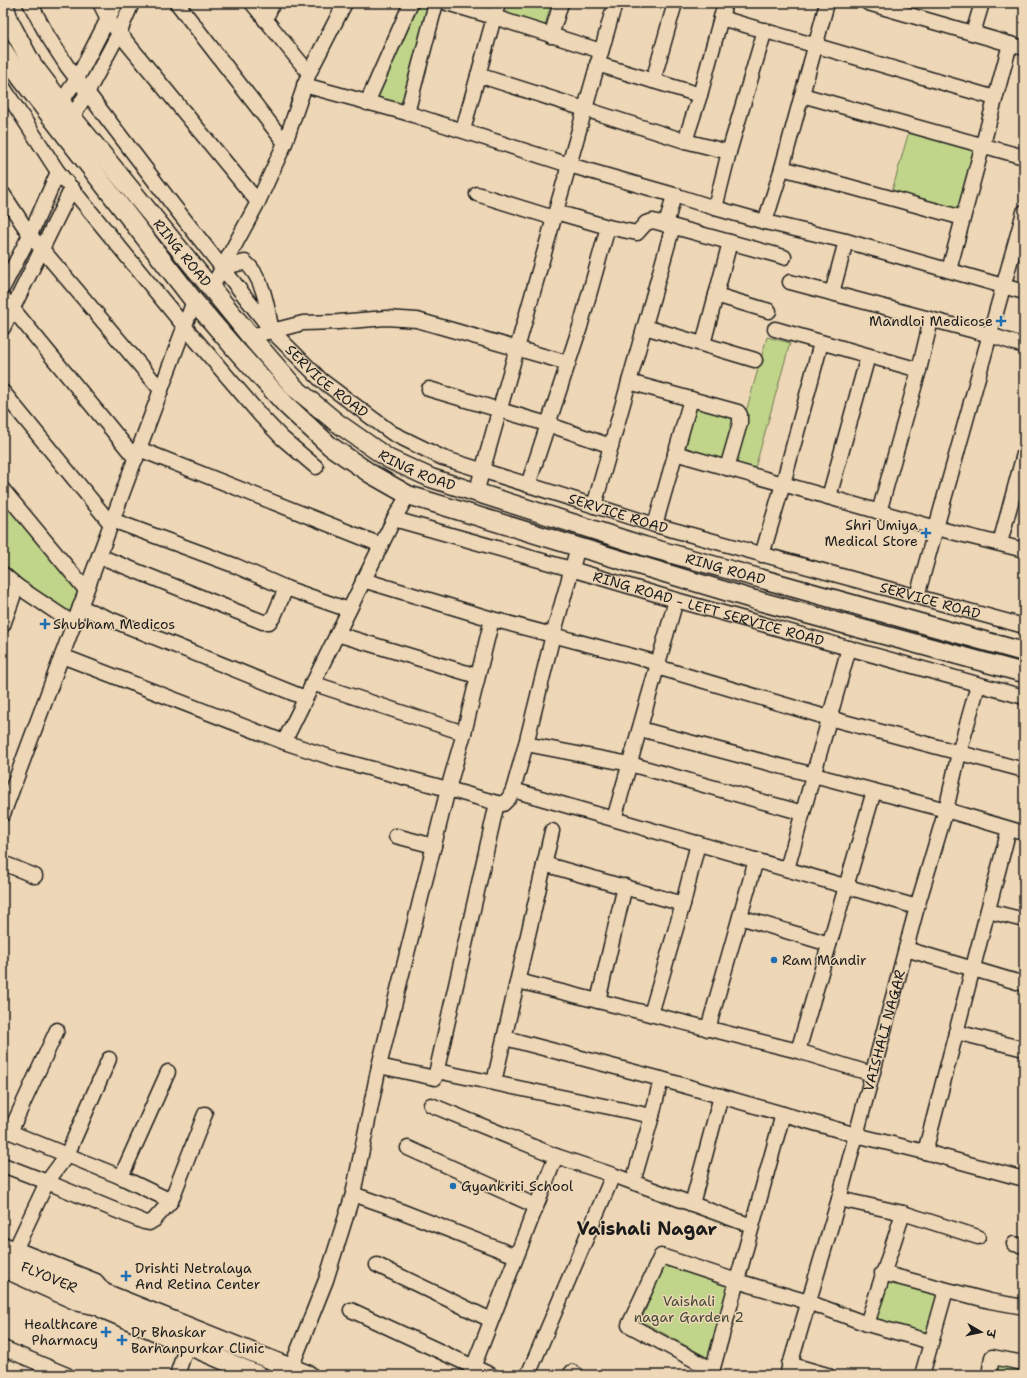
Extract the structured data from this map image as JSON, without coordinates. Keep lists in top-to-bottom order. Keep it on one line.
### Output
{"streets":{"main road":["RING ROAD","FLYOVER"],"street":["SERVICE ROAD","RING ROAD - LEFT SERVICE ROAD","VAISHALI NAGAR"]},"crossings":[["RING ROAD - LEFT SERVICE ROAD","VAISHALI NAGAR"]],"districts":["Vaishali Nagar"],"parks":["Vaishali nagar Garden 2"],"places":{"health":["Mandloi Medicose","Shri Umiya Medical Store","Shubham Medicos","Drishti Netralaya And Retina Center","Healthcare Pharmacy","Dr Bhaskar Barhanpurkar Clinic"],"other":["Ram Mandir","Gyankriti School"]},"north":"right"}
